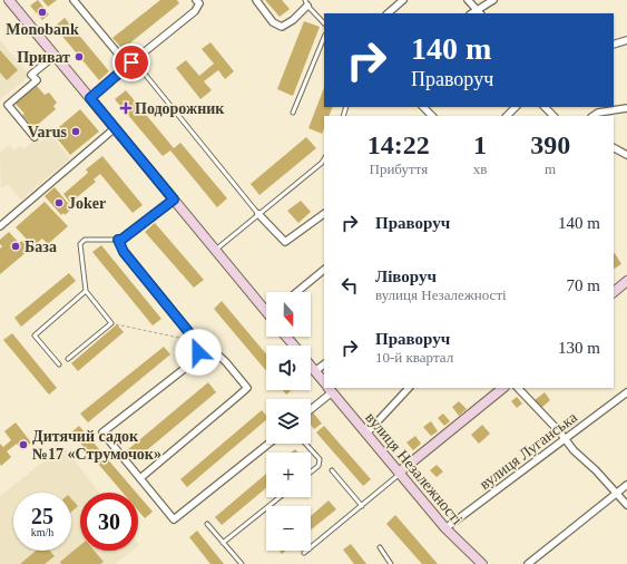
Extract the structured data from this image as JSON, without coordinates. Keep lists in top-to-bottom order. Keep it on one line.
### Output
{"streets":{"main road":["вулиця Незалежності"],"street":["вулиця Луганська"]},"crossings":[["вулиця Луганська","вулиця Незалежності"]],"places":{"other":["Monobank","Приват","Varus","Joker","База","Дитячий садок №17 «Струмочок»"],"health":["Подорожник"]},"north":"bottom","page":{"turn":["140 m","Праворуч"],"eta":["14:22","Прибуття","1","хв","390","m"],"list":[{"name":"Праворуч","value":"140 m"},{"name":"Ліворуч","note":"вулиця Незалежності","value":"70 m"},{"name":"Праворуч","note":"10-й квартал","value":"130 m"}],"map_buttons":["+","−"],"speed":"25 km/h","limit":"30"}}
